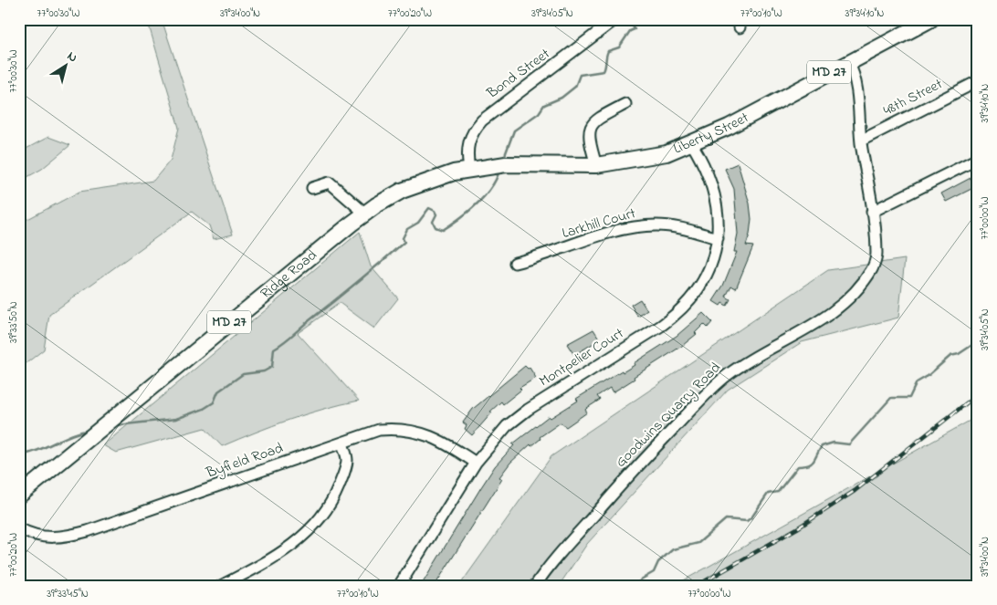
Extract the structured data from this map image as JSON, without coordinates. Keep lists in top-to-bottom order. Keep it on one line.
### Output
{"streets":{"highway":["MD 27","Liberty Street","Ridge Road"],"street":["Bond Street","48th Street","Larkhill Court","Montpelier Court","Goodwins Quarry Road","Byfield Road"]},"crossings":[["Bond Street","Liberty Street"],["Bond Street","Ridge Road"],["48th Street","Goodwins Quarry Road"],["Liberty Street","Ridge Road"],["Liberty Street","Montpelier Court"],["Liberty Street","Goodwins Quarry Road"],["Larkhill Court","Montpelier Court"],["Montpelier Court","Byfield Road"]],"north":"top right","coordinates":["77°00'30\"W","39°34'00\"N","77°00'20\"W","39°34'05\"N","77°00'10\"W","39°34'10\"N","77°00'00\"W","39°33'50\"N","39°33'45\"N"]}
